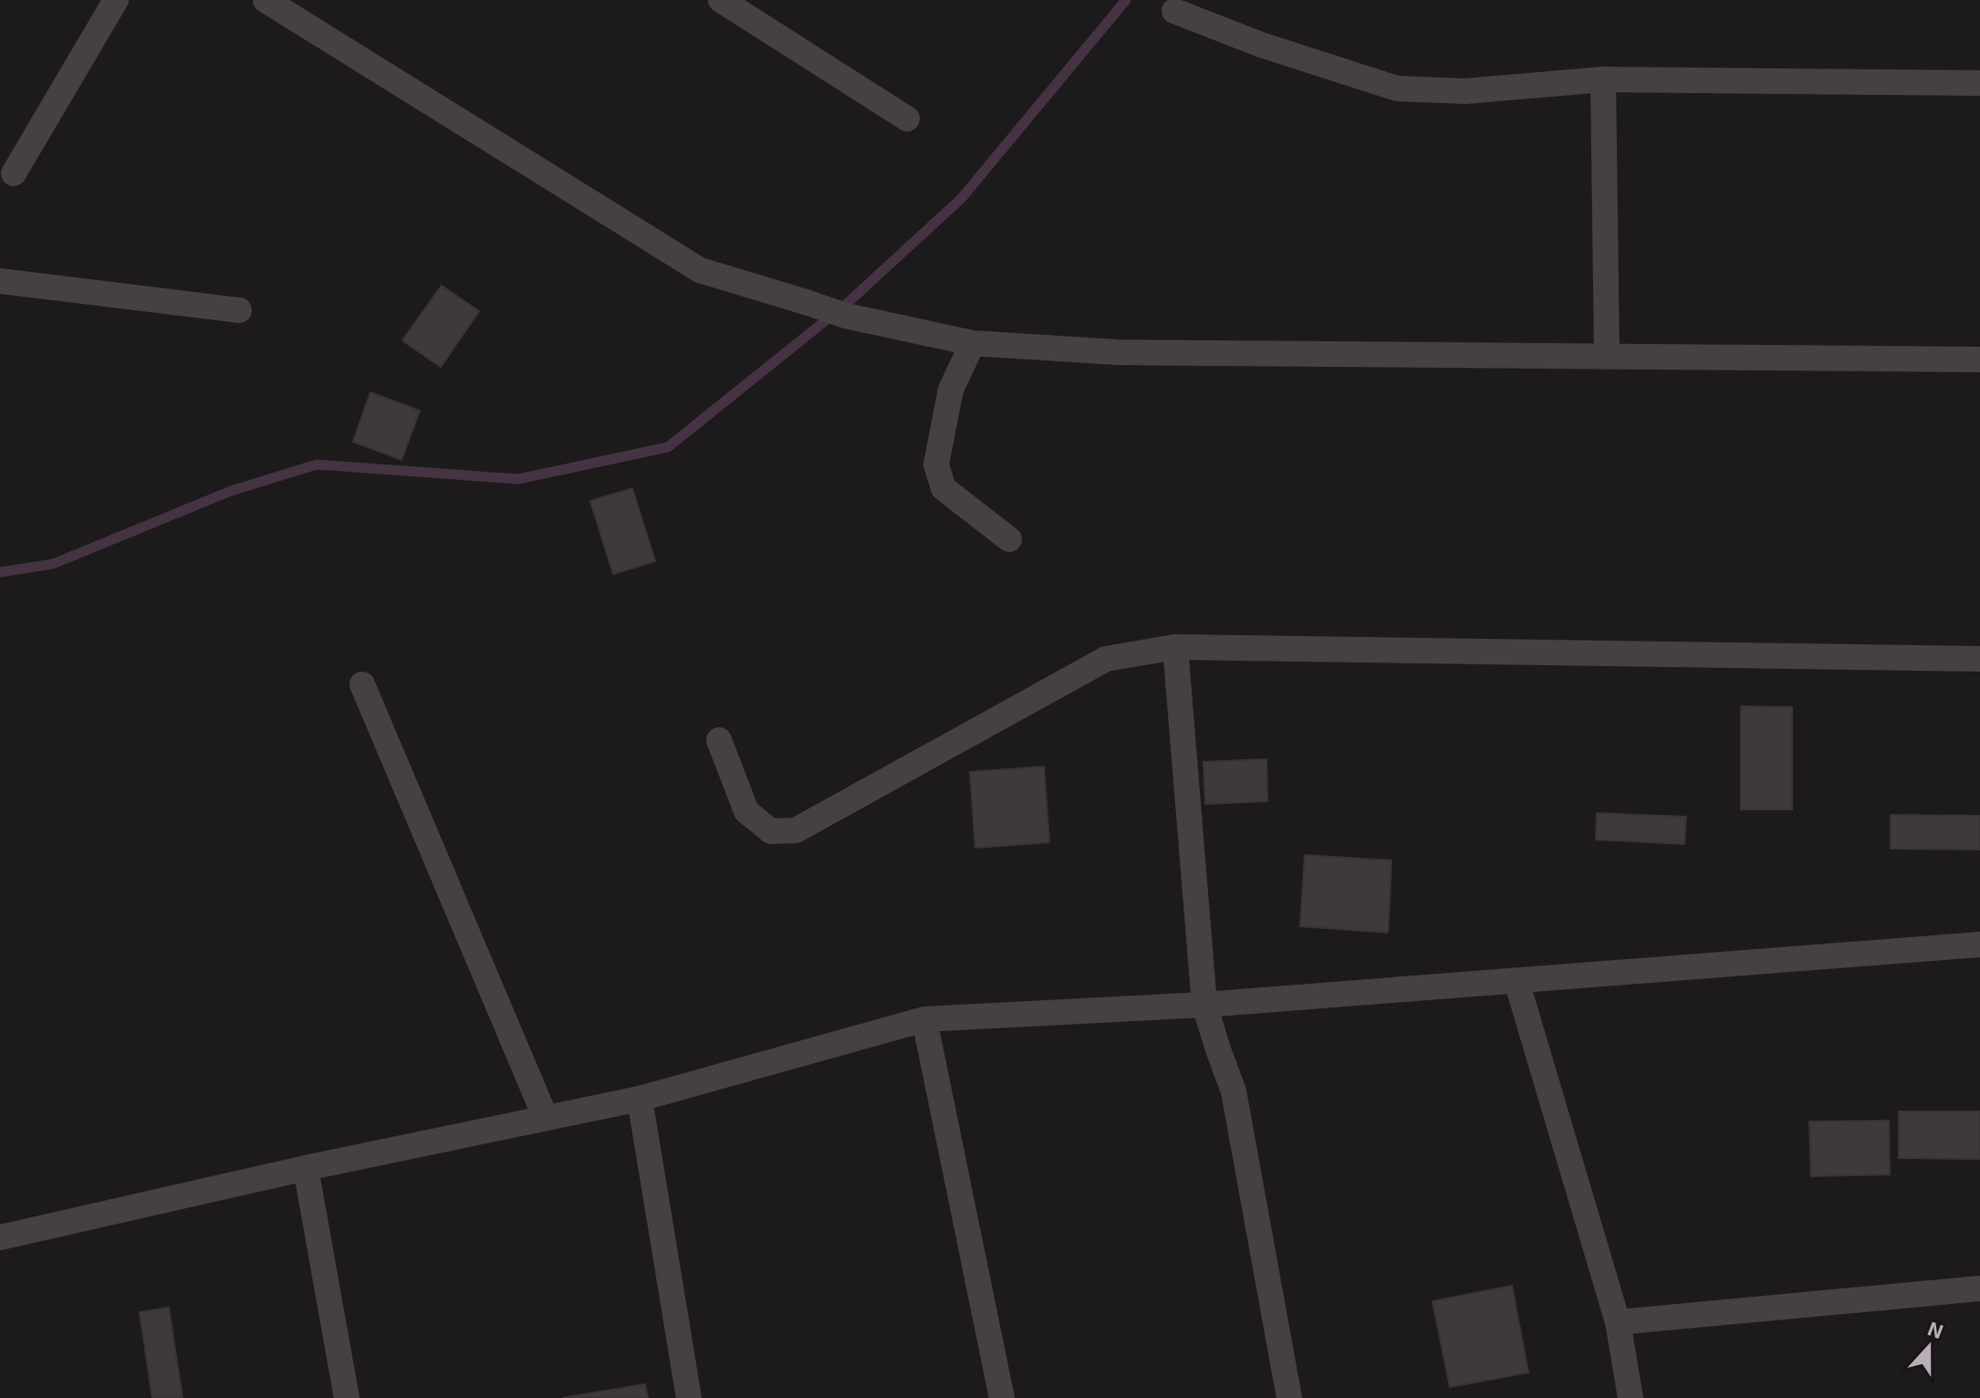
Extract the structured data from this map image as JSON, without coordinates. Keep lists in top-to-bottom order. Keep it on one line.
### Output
{"north":"top"}
